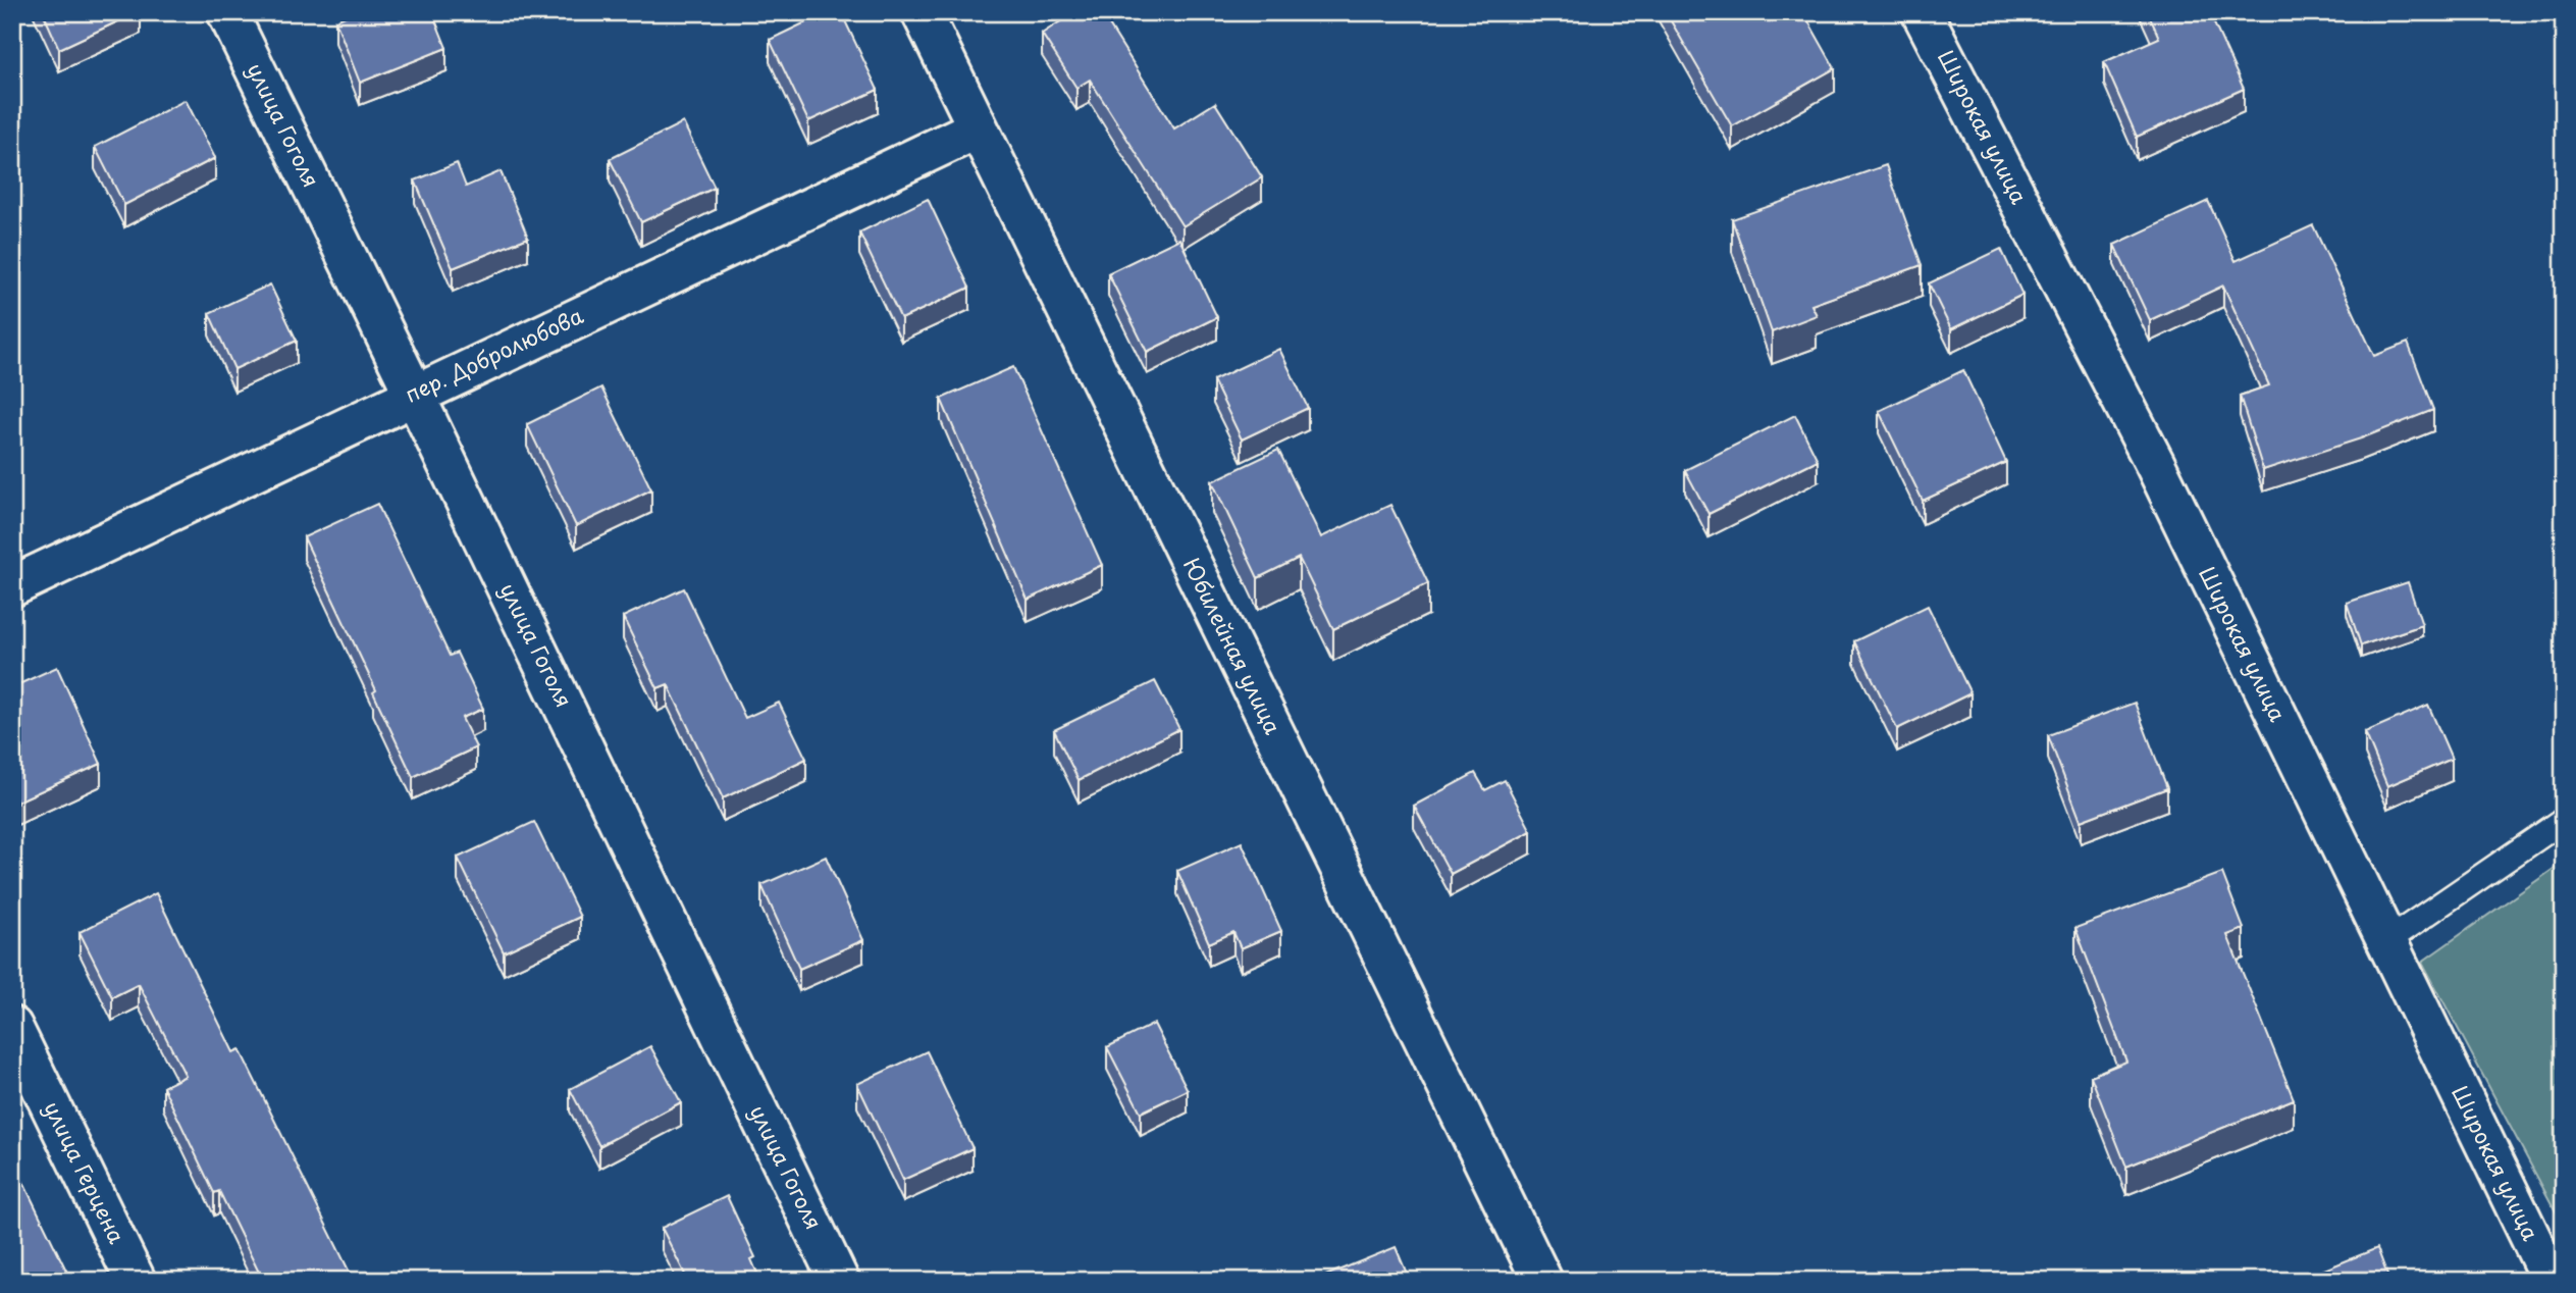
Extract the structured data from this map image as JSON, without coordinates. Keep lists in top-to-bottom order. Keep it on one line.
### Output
{"streets":{"street":["улица Гоголя","Широкая улица","пер. Добролюбова","Юбилейная улица","улица Герцена"]},"crossings":[["улица Гоголя","пер. Добролюбова"],["пер. Добролюбова","Юбилейная улица"]]}
